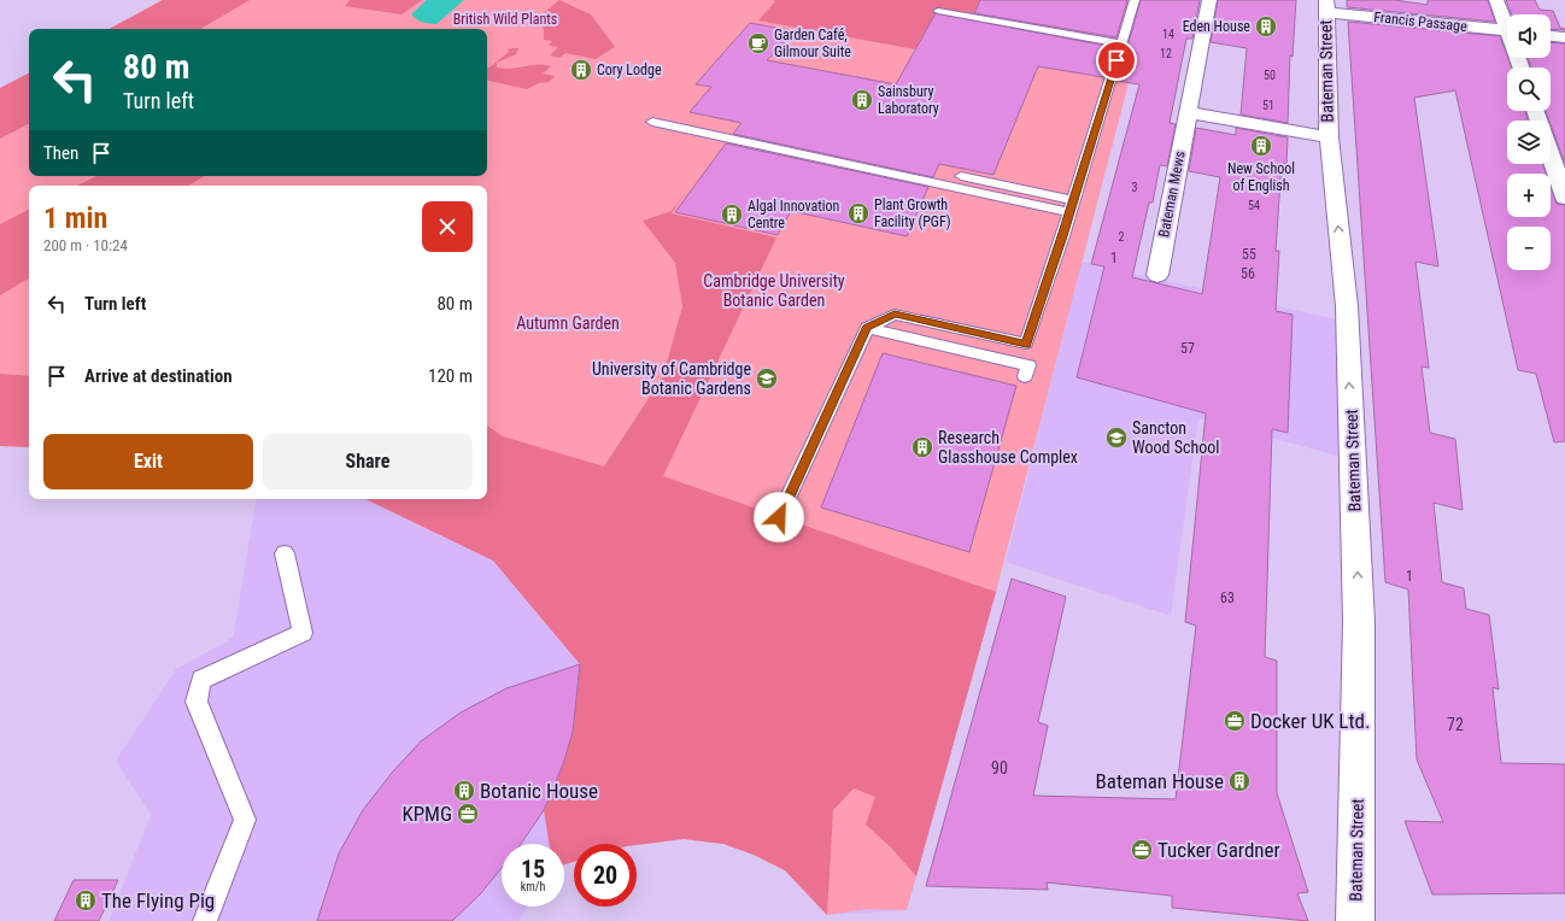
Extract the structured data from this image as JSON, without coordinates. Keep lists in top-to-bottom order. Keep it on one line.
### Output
{"streets":{"street":["Francis Passage","Bateman Street","Bateman Mews"]},"crossings":[["Francis Passage","Bateman Street"]],"one_way":["Bateman Street"],"parks":["British Wild Plants","Cambridge University Botanic Garden","Autumn Garden"],"places":{"building":["Eden House","Cory Lodge","Sainsbury Laboratory","New School of English","Plant Growth Facility (PGF)","Algal Innovation Centre","Research Glasshouse Complex","Bateman House","Botanic House","The Flying Pig"],"cafe":["Garden Café, Gilmour Suite"],"school or university":["University of Cambridge Botanic Gardens","Sancton Wood School"],"office":["Docker UK Ltd.","KPMG","Tucker Gardner"]},"house_numbers":["14","12","50","51","3","54","2","55","1","56","57","1","63","72","90"],"page":{"map_buttons":["+","−"],"turn":["80 m","Turn left"],"then":"Then","heading":["1 min","200 m · 10:24"],"list":[{"name":"Turn left","value":"80 m"},{"name":"Arrive at destination","value":"120 m"}],"buttons":["Exit","Share"],"speed":"15 km/h","limit":"20"}}
